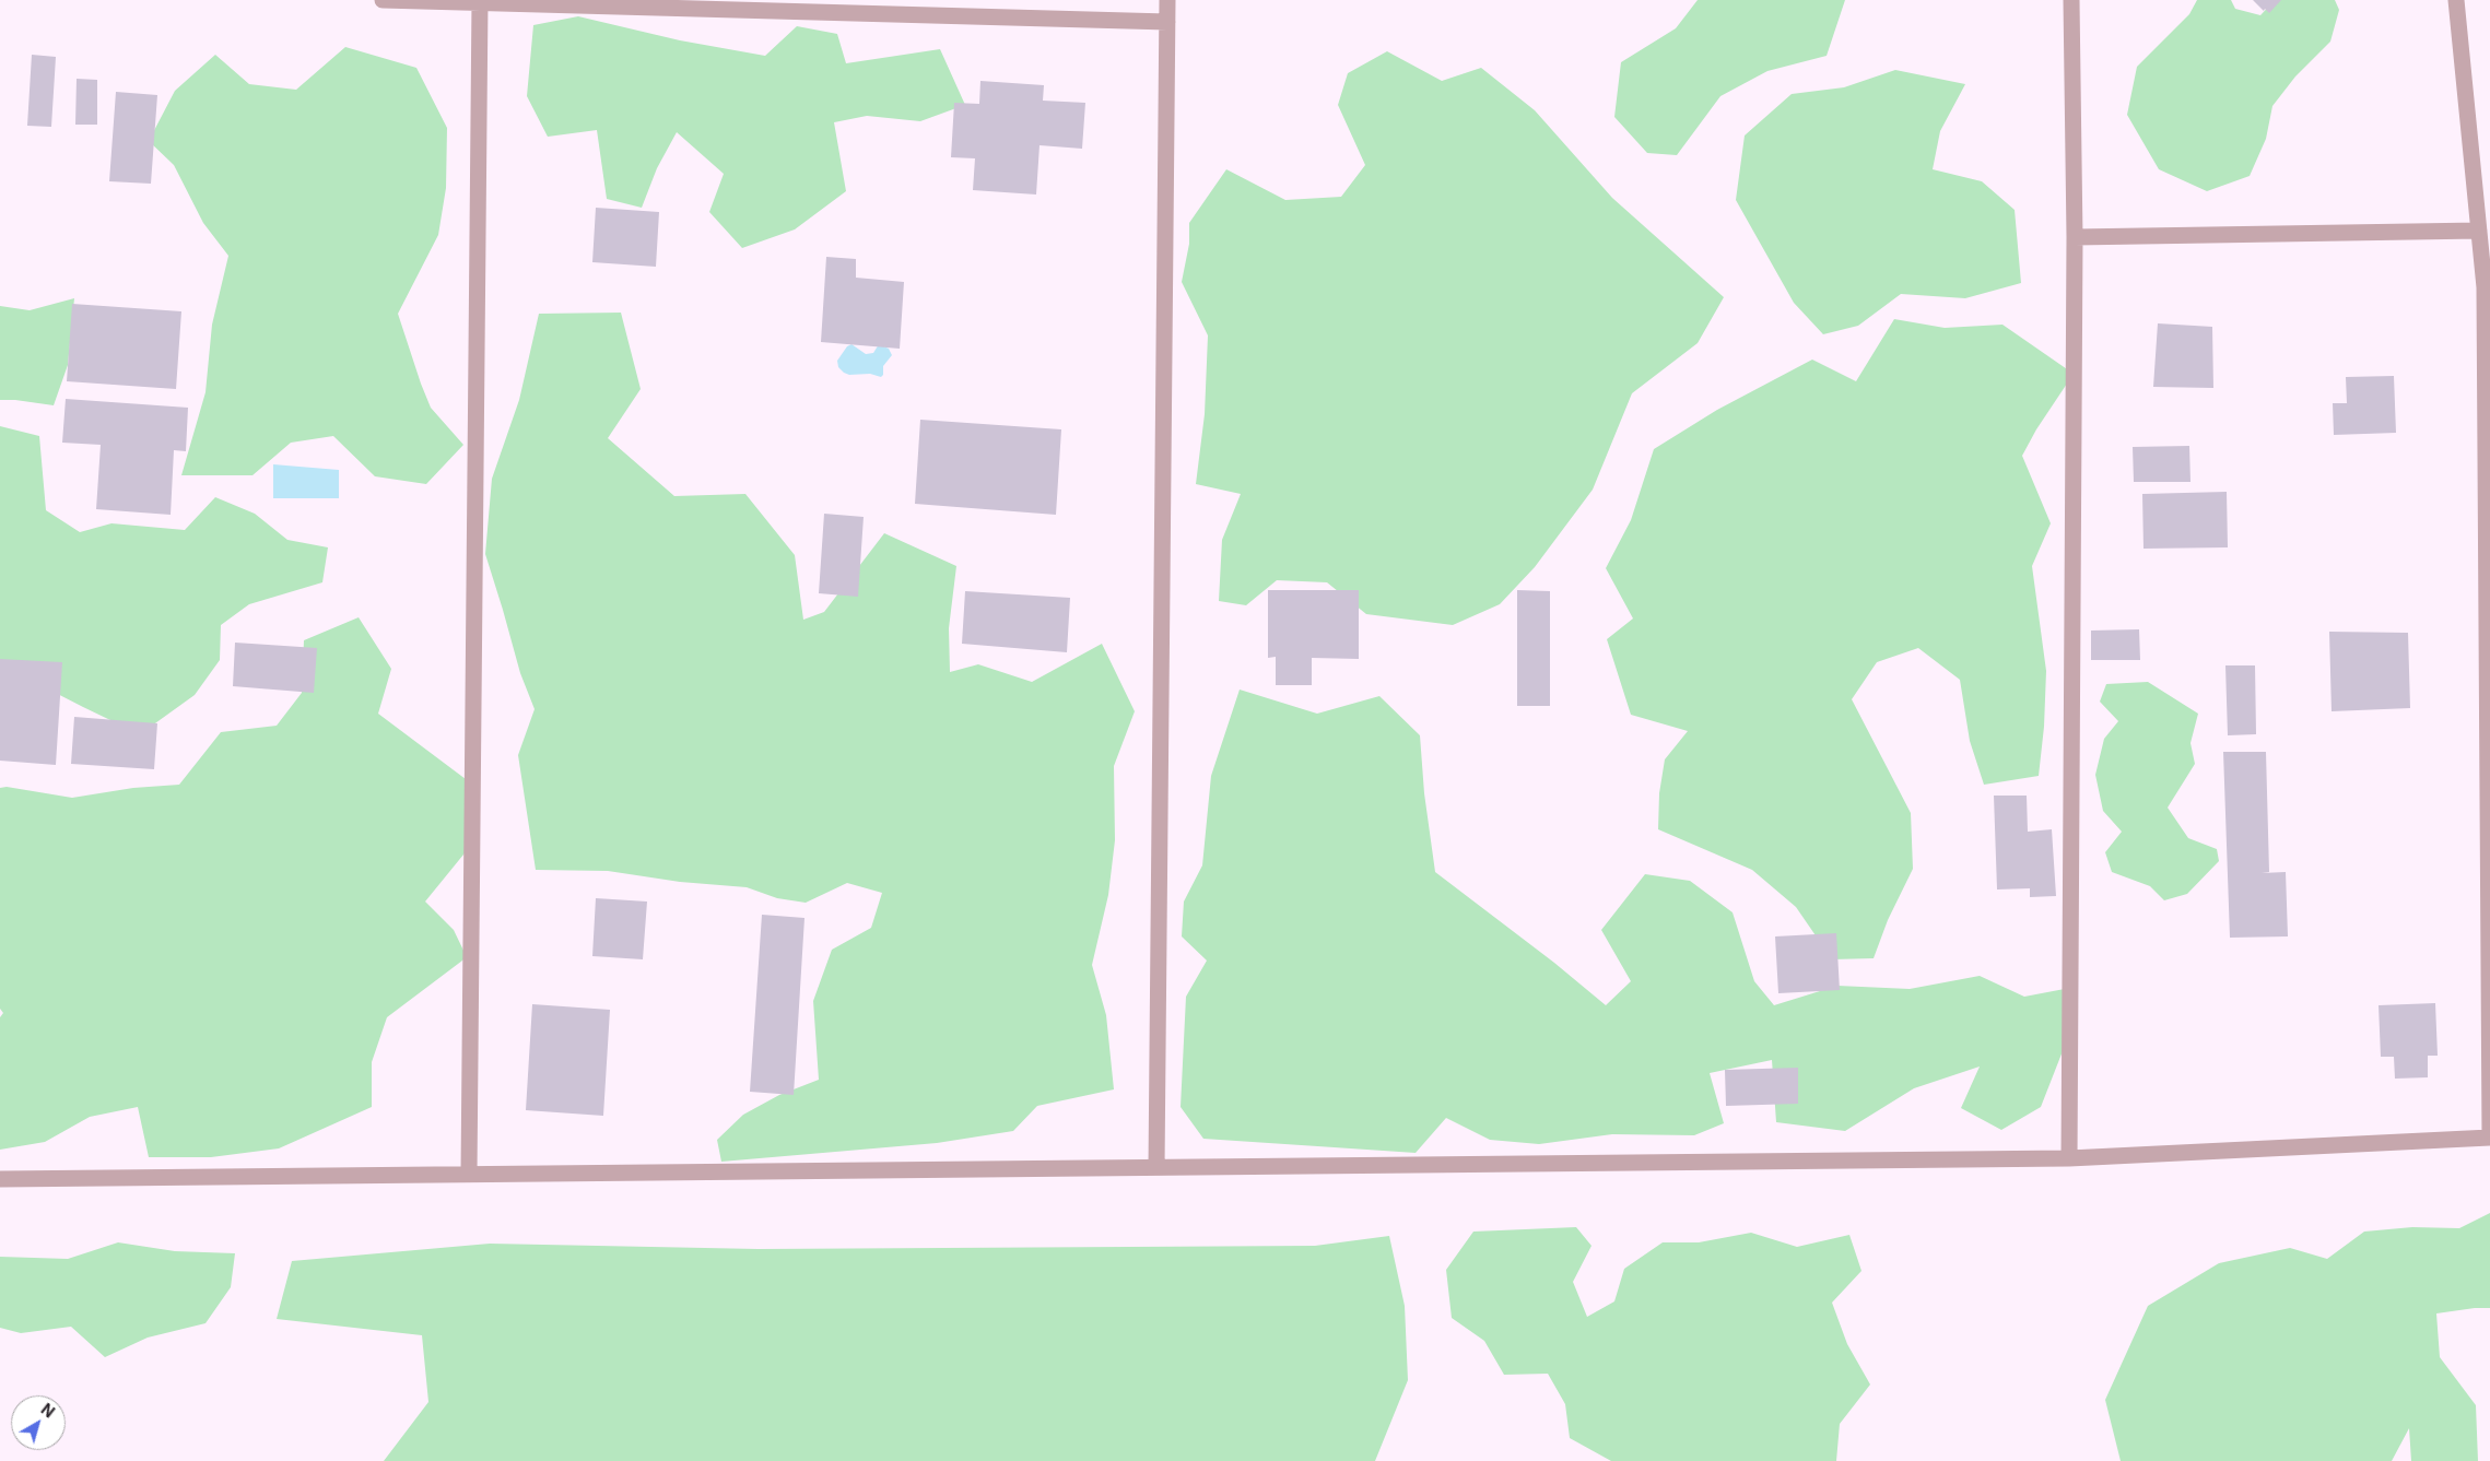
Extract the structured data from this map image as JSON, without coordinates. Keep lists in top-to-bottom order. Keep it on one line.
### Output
{"north":"top right"}
